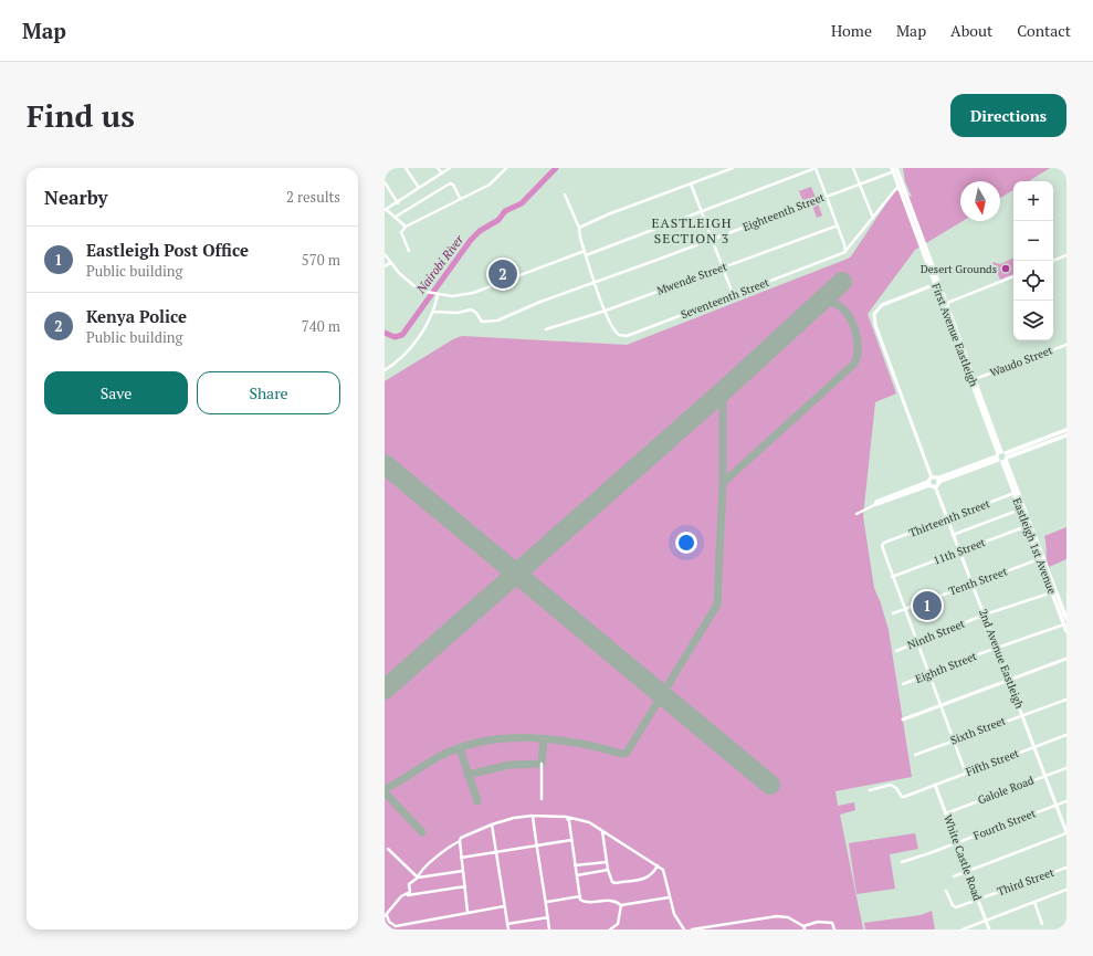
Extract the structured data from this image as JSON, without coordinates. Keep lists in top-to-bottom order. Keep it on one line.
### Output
{"streets":{"main road":["First Avenue Eastleigh","Eastleigh 1st Avenue"],"street":["Eighteenth Street","Mwende Street","Seventeenth Street","Waudo Street","Thirteenth Street","11th Street","Tenth Street","Ninth Street","2nd Avenue Eastleigh","Eighth Street","Sixth Street","Fifth Street","Galole Road","Fourth Street","White Castle Road","Third Street"]},"crossings":[["Eighteenth Street","First Avenue Eastleigh"],["Mwende Street","Seventeenth Street"],["Seventeenth Street","First Avenue Eastleigh"],["First Avenue Eastleigh","Waudo Street"],["First Avenue Eastleigh","Eastleigh 1st Avenue"],["Thirteenth Street","Eastleigh 1st Avenue"],["Thirteenth Street","11th Street"],["Thirteenth Street","2nd Avenue Eastleigh"],["Eastleigh 1st Avenue","11th Street"],["Eastleigh 1st Avenue","Tenth Street"],["Eastleigh 1st Avenue","Ninth Street"],["Eastleigh 1st Avenue","Eighth Street"],["11th Street","2nd Avenue Eastleigh"],["Tenth Street","2nd Avenue Eastleigh"],["Ninth Street","2nd Avenue Eastleigh"],["2nd Avenue Eastleigh","Eighth Street"],["2nd Avenue Eastleigh","Sixth Street"],["2nd Avenue Eastleigh","Fifth Street"],["2nd Avenue Eastleigh","Galole Road"],["2nd Avenue Eastleigh","Fourth Street"],["Fifth Street","White Castle Road"],["Galole Road","White Castle Road"],["Fourth Street","White Castle Road"],["White Castle Road","Third Street"]],"districts":["EASTLEIGH SECTION 3"],"water":["Nairobi River"],"places":["Desert Grounds"],"north":"bottom","page":{"header":"Map","nav":["Home","Map","About","Contact"],"buttons":["Directions",["Save","Share"]],"title":"Find us","heading":["Nearby","2 results"],"map_buttons":["+","−"],"list":[{"mark":"1","name":"Eastleigh Post Office","note":"Public building","value":"570 m"},{"mark":"2","name":"Kenya Police","note":"Public building","value":"740 m"}],"pins":["2","1"]}}
